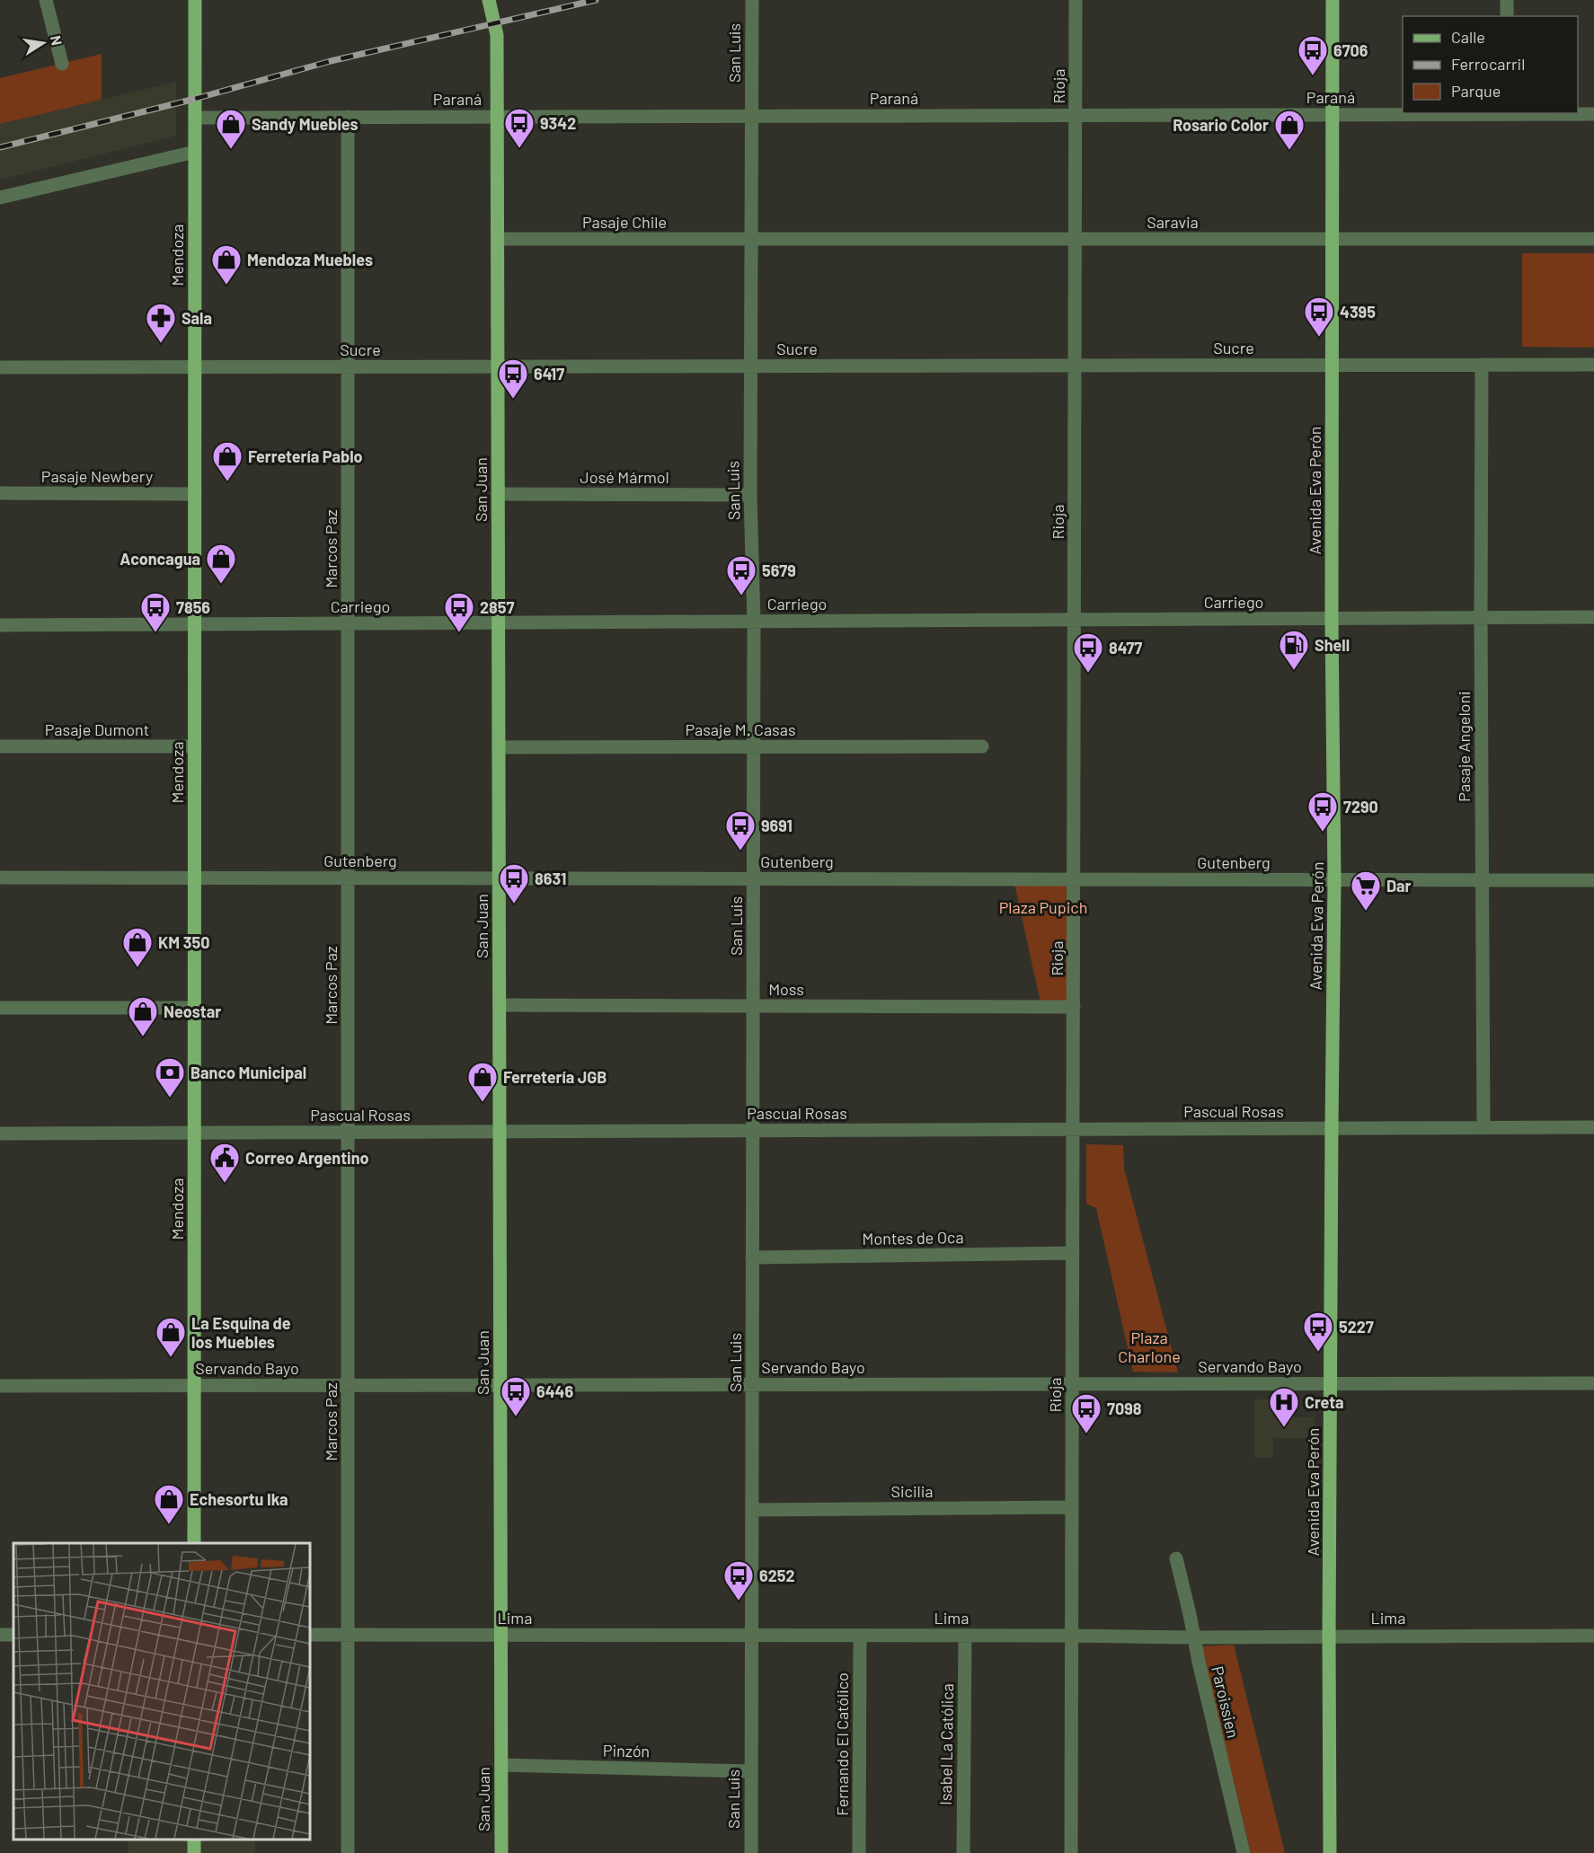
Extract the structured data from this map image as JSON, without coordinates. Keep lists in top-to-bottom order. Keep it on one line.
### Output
{"streets":{"main road":["Mendoza","San Juan","Avenida Eva Perón"],"street":["San Luis","Rioja","Paraná","Pasaje Chile","Saravia","Sucre","Pasaje Newbery","José Mármol","Marcos Paz","Carriego","Pasaje Dumont","Pasaje M. Casas","Pasaje Angeloni","Gutenberg","Moss","Pascual Rosas","Montes de Oca","Servando Bayo","Sicilia","Lima","Paroissien","Fernando El Católico","Isabel La Católica","Pinzón"]},"crossings":[["San Luis","Paraná"],["San Luis","Pasaje Chile"],["San Luis","Saravia"],["San Luis","Sucre"],["San Luis","José Mármol"],["San Luis","Carriego"],["San Luis","Pasaje M. Casas"],["San Luis","Gutenberg"],["San Luis","Moss"],["San Luis","Pascual Rosas"],["San Luis","Montes de Oca"],["San Luis","Servando Bayo"],["San Luis","Sicilia"],["San Luis","Lima"],["San Luis","Pinzón"],["Rioja","Paraná"],["Rioja","Saravia"],["Rioja","Sucre"],["Rioja","Carriego"],["Rioja","Gutenberg"],["Rioja","Moss"],["Rioja","Pascual Rosas"],["Rioja","Montes de Oca"],["Rioja","Servando Bayo"],["Rioja","Sicilia"],["Rioja","Lima"],["Paraná","Mendoza"],["Paraná","San Juan"],["Paraná","Avenida Eva Perón"],["Paraná","Marcos Paz"],["Pasaje Chile","Saravia"],["Pasaje Chile","San Juan"],["Saravia","Avenida Eva Perón"],["Mendoza","Sucre"],["Mendoza","Pasaje Newbery"],["Mendoza","Carriego"],["Mendoza","Pasaje Dumont"],["Mendoza","Gutenberg"],["Mendoza","Pascual Rosas"],["Mendoza","Servando Bayo"],["Sucre","San Juan"],["Sucre","Avenida Eva Perón"],["Sucre","Marcos Paz"],["Sucre","Pasaje Angeloni"],["José Mármol","San Juan"],["San Juan","Carriego"],["San Juan","Pasaje M. Casas"],["San Juan","Gutenberg"],["San Juan","Moss"],["San Juan","Pascual Rosas"],["San Juan","Servando Bayo"],["San Juan","Lima"],["San Juan","Pinzón"],["Avenida Eva Perón","Carriego"],["Avenida Eva Perón","Gutenberg"],["Avenida Eva Perón","Pascual Rosas"],["Avenida Eva Perón","Servando Bayo"],["Avenida Eva Perón","Lima"],["Marcos Paz","Carriego"],["Marcos Paz","Gutenberg"],["Marcos Paz","Pascual Rosas"],["Marcos Paz","Servando Bayo"],["Marcos Paz","Lima"],["Carriego","Pasaje Angeloni"],["Pasaje Angeloni","Gutenberg"],["Pasaje Angeloni","Pascual Rosas"],["Lima","Paroissien"],["Lima","Fernando El Católico"],["Lima","Isabel La Católica"]],"parks":["Plaza Pupich","Plaza Charlone"],"places":{"bus stop":["6706","9342","4395","6417","5679","7856","2857","8477","7290","9691","8631","5227","6446","7098","6252"],"shop":["Sandy Muebles","Rosario Color","Mendoza Muebles","Ferretería Pablo","Aconcagua","KM 350","Neostar","Ferretería JGB","La Esquina de los Muebles","Echesortu Ika"],"pharmacy":["Sala"],"fuel station":["Shell"],"supermarket":["Dar"],"bank":["Banco Municipal"],"public building":["Correo Argentino"],"hospital":["Creta"]},"legend":["Calle","Ferrocarril","Parque"],"north":"right"}
